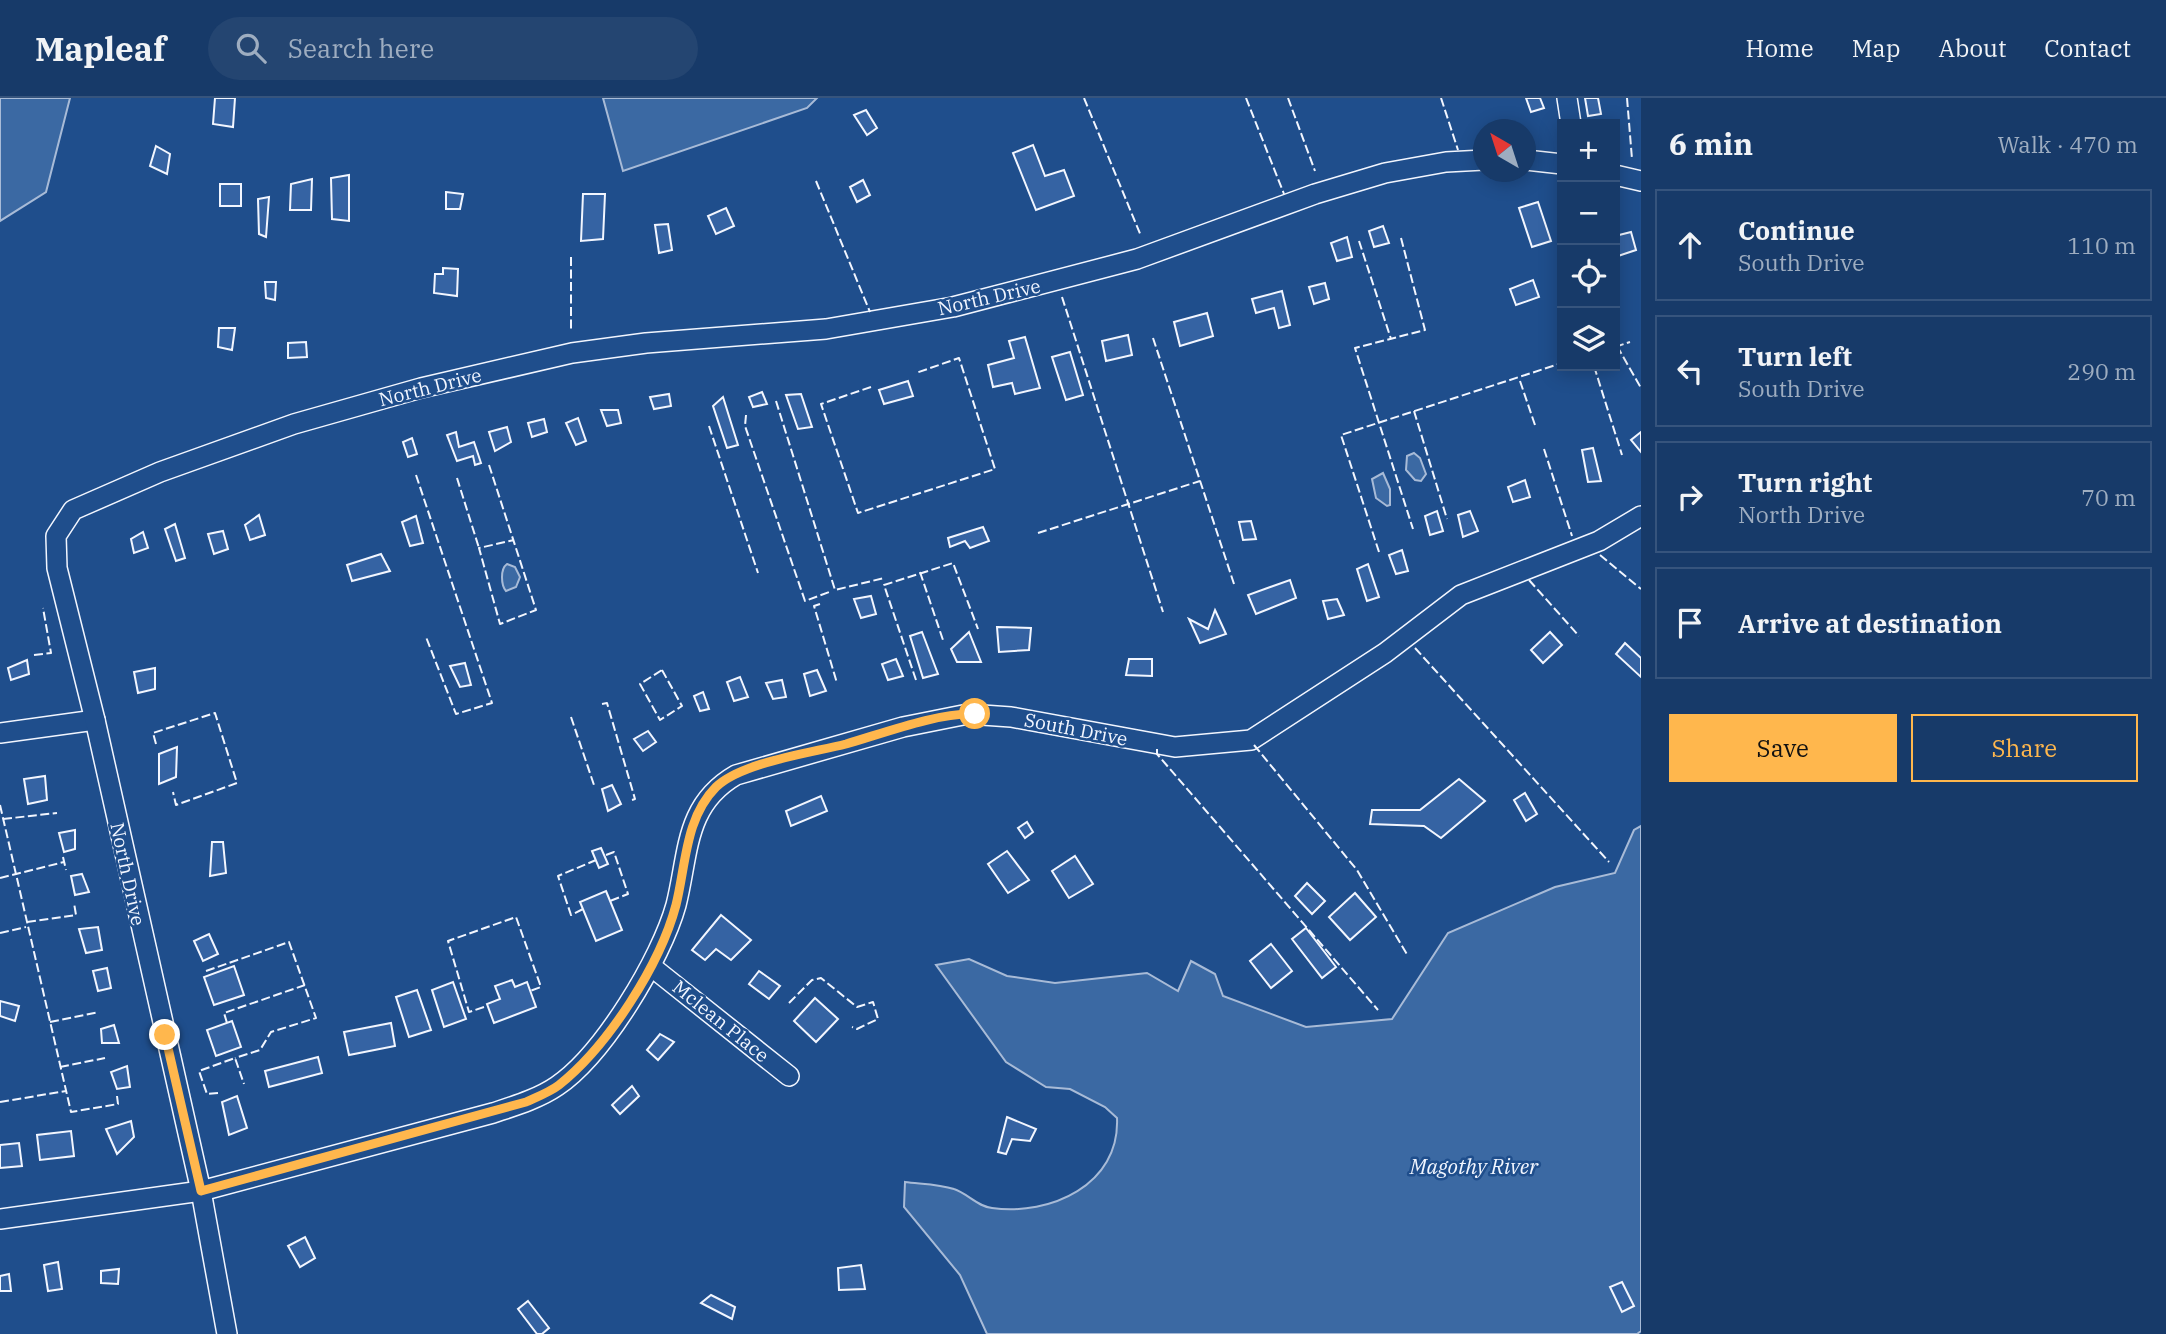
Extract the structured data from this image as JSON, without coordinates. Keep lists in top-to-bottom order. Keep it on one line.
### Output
{"streets":{"street":["North Drive","South Drive","Mclean Place"]},"crossings":[["North Drive","South Drive"],["South Drive","Mclean Place"]],"water":["Magothy River"],"north":"top left","page":{"header":"Mapleaf","search":"Search here","nav":["Home","Map","About","Contact"],"heading":["6 min","Walk · 470 m"],"map_buttons":["+","−"],"list":[["Continue","South Drive","110 m"],["Turn left","South Drive","290 m"],["Turn right","North Drive","70 m"],"Arrive at destination"],"buttons":["Save","Share"]}}
